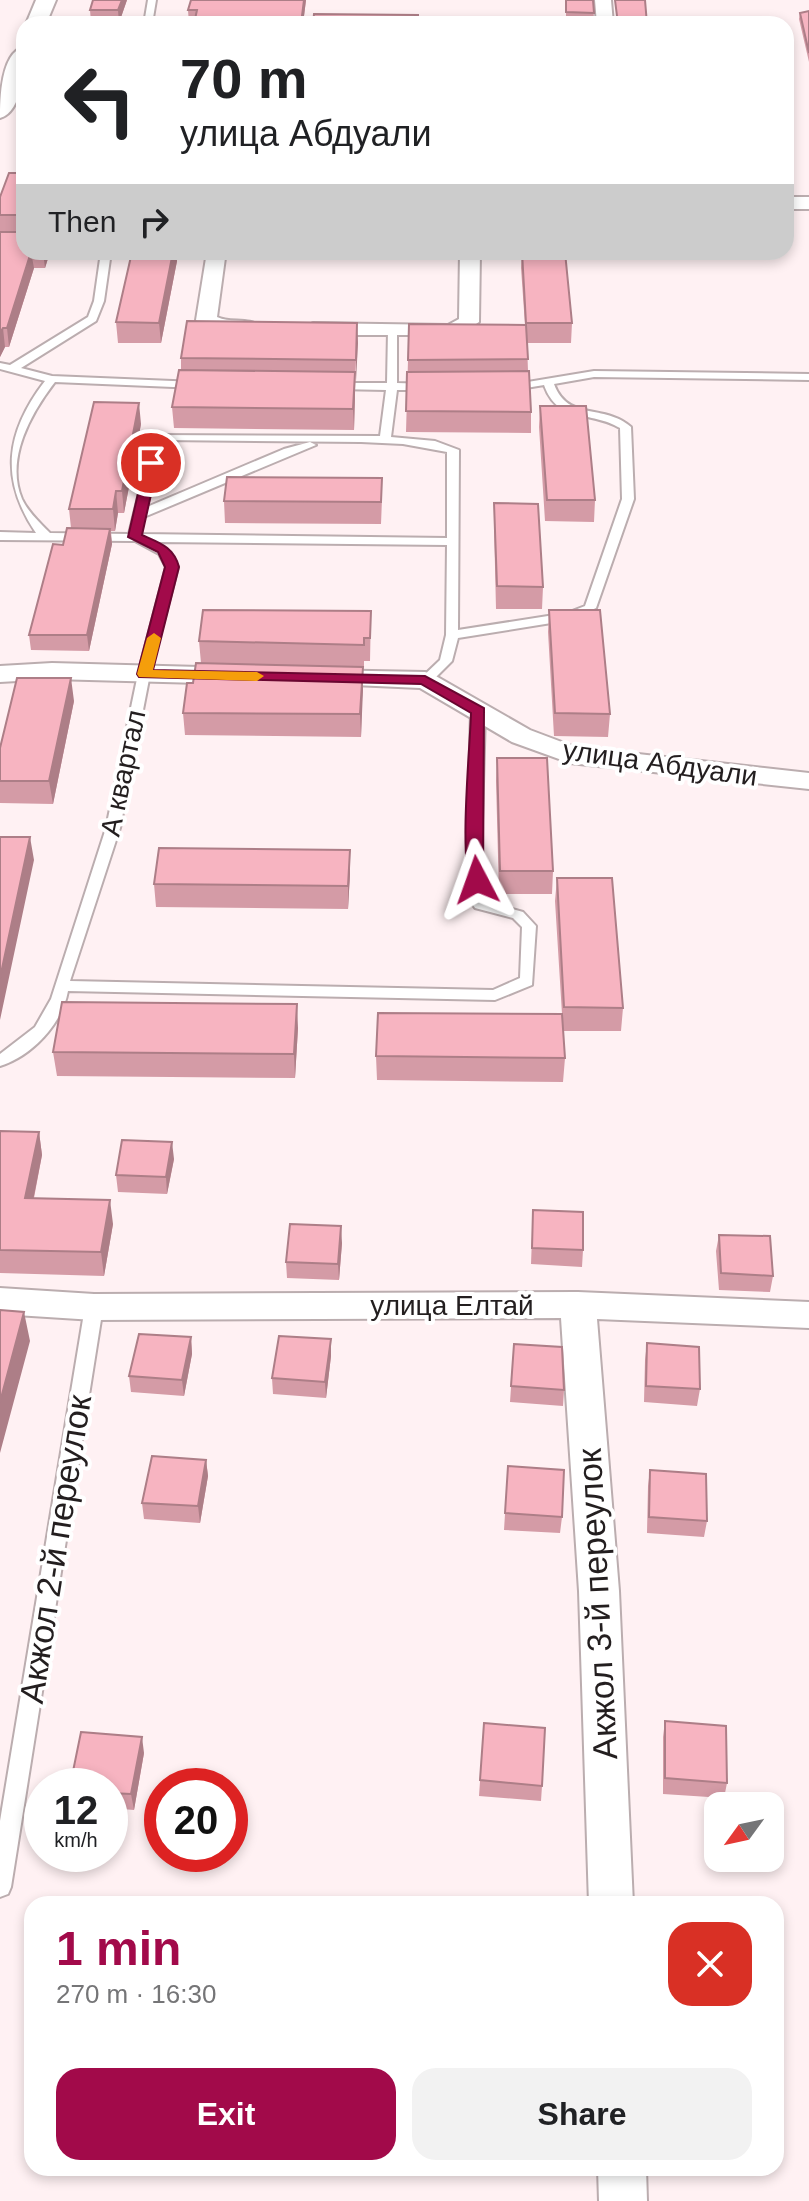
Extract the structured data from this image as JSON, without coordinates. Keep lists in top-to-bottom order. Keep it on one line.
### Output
{"streets":{"street":["улица Абдуали","улица Елтай","Акжол 3-й переулок"],"lane":["А квартал","Акжол 2-й переулок"]},"crossings":[["улица Елтай","Акжол 2-й переулок"],["улица Елтай","Акжол 3-й переулок"]],"north":"bottom left","page":{"turn":["70 m","улица Абдуали"],"then":"Then","speed":"12 km/h","limit":"20","heading":["1 min","270 m · 16:30"],"buttons":["Exit","Share"]}}
